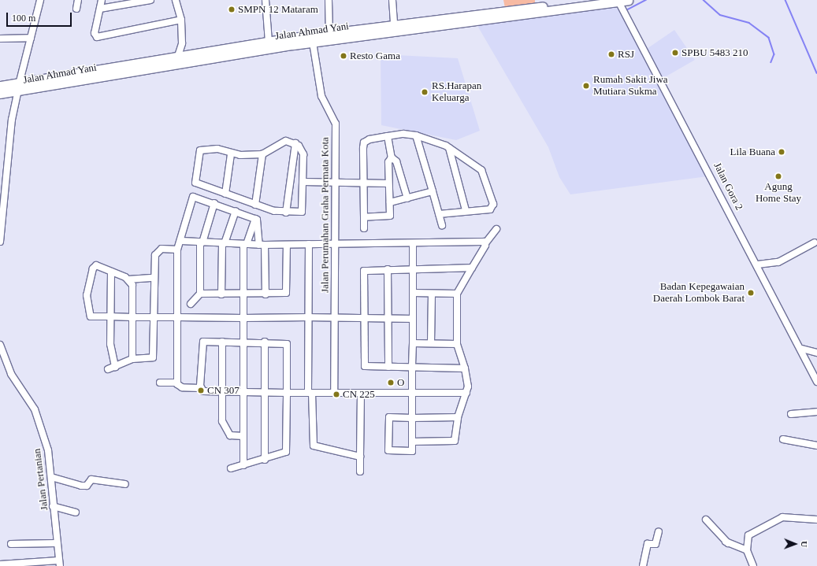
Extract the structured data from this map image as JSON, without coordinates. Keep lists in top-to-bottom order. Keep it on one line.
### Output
{"streets":{"highway":["Jalan Ahmad Yani"],"street":["Jalan Gora 2","Jalan Perumahan Graha Permata Kota","Jalan Pertanian"]},"crossings":[["Jalan Ahmad Yani","Jalan Gora 2"],["Jalan Ahmad Yani","Jalan Perumahan Graha Permata Kota"]],"places":["SMPN 12 Mataram","SPBU 5483 210","RSJ","Resto Gama","Rumah Sakit Jiwa Mutiara Sukma","RS.Harapan Keluarga","Lila Buana","Agung Home Stay","Badan Kepegawaian Daerah Lombok Barat","O","CN 307","CN 225"],"scale_bar":"100 m","north":"right"}
